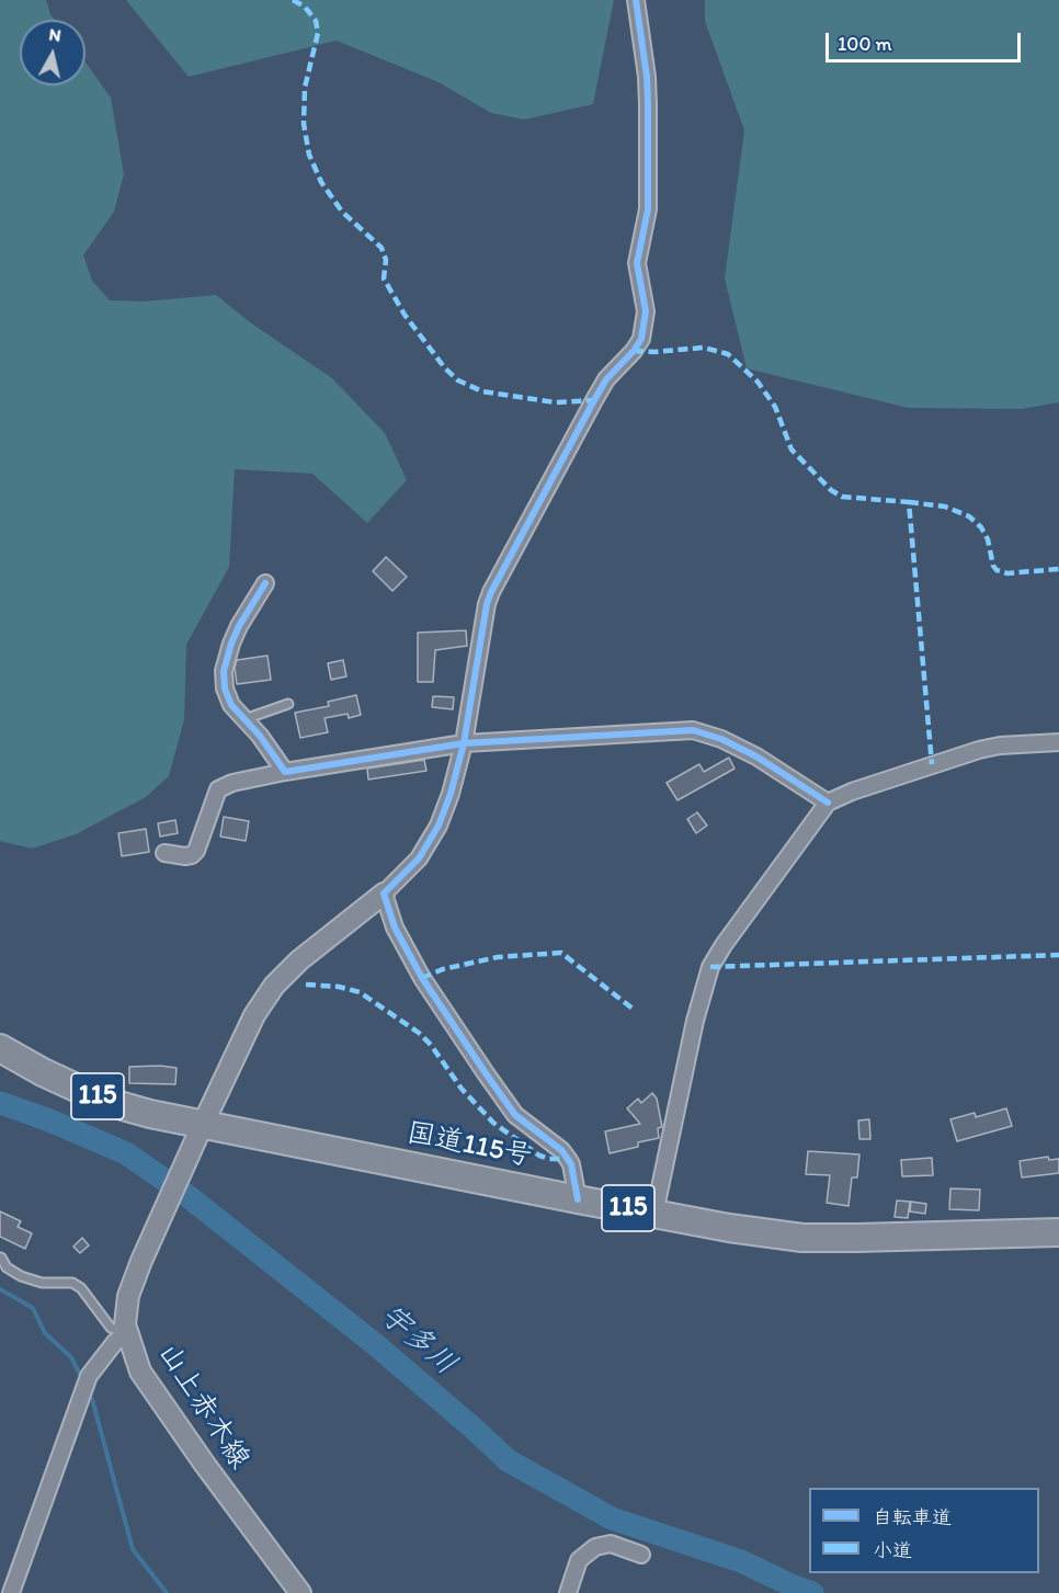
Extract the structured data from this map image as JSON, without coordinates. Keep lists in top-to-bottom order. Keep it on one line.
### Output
{"streets":{"highway":["115","国道115号"],"main road":["山上赤木線"]},"crossings":[["国道115号","山上赤木線"]],"water":["宇多川"],"legend":["自転車道","小道"],"scale_bar":"100 m","north":"top"}
